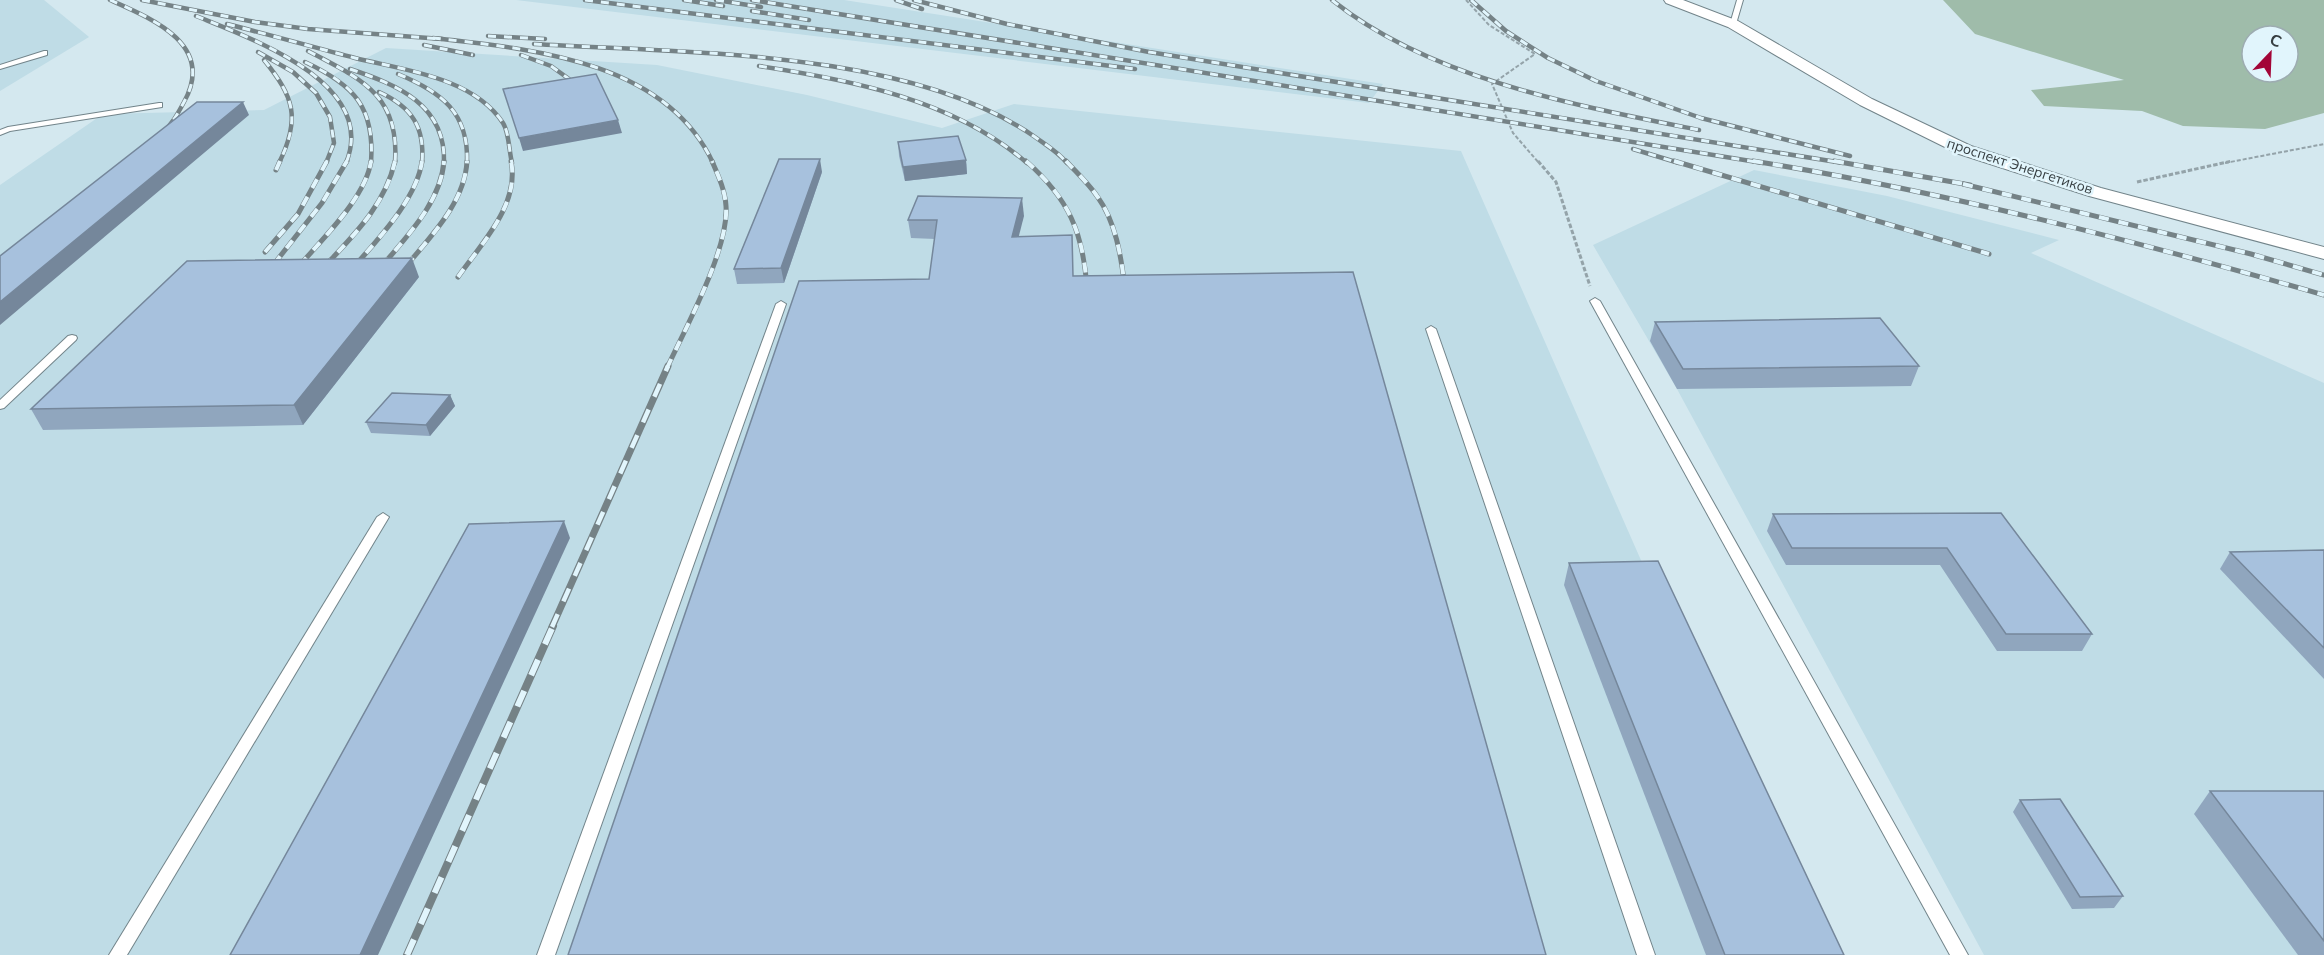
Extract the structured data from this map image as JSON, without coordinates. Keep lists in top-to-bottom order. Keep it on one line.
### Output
{"streets":{"street":["проспект Энергетиков"]},"north":"top right"}
